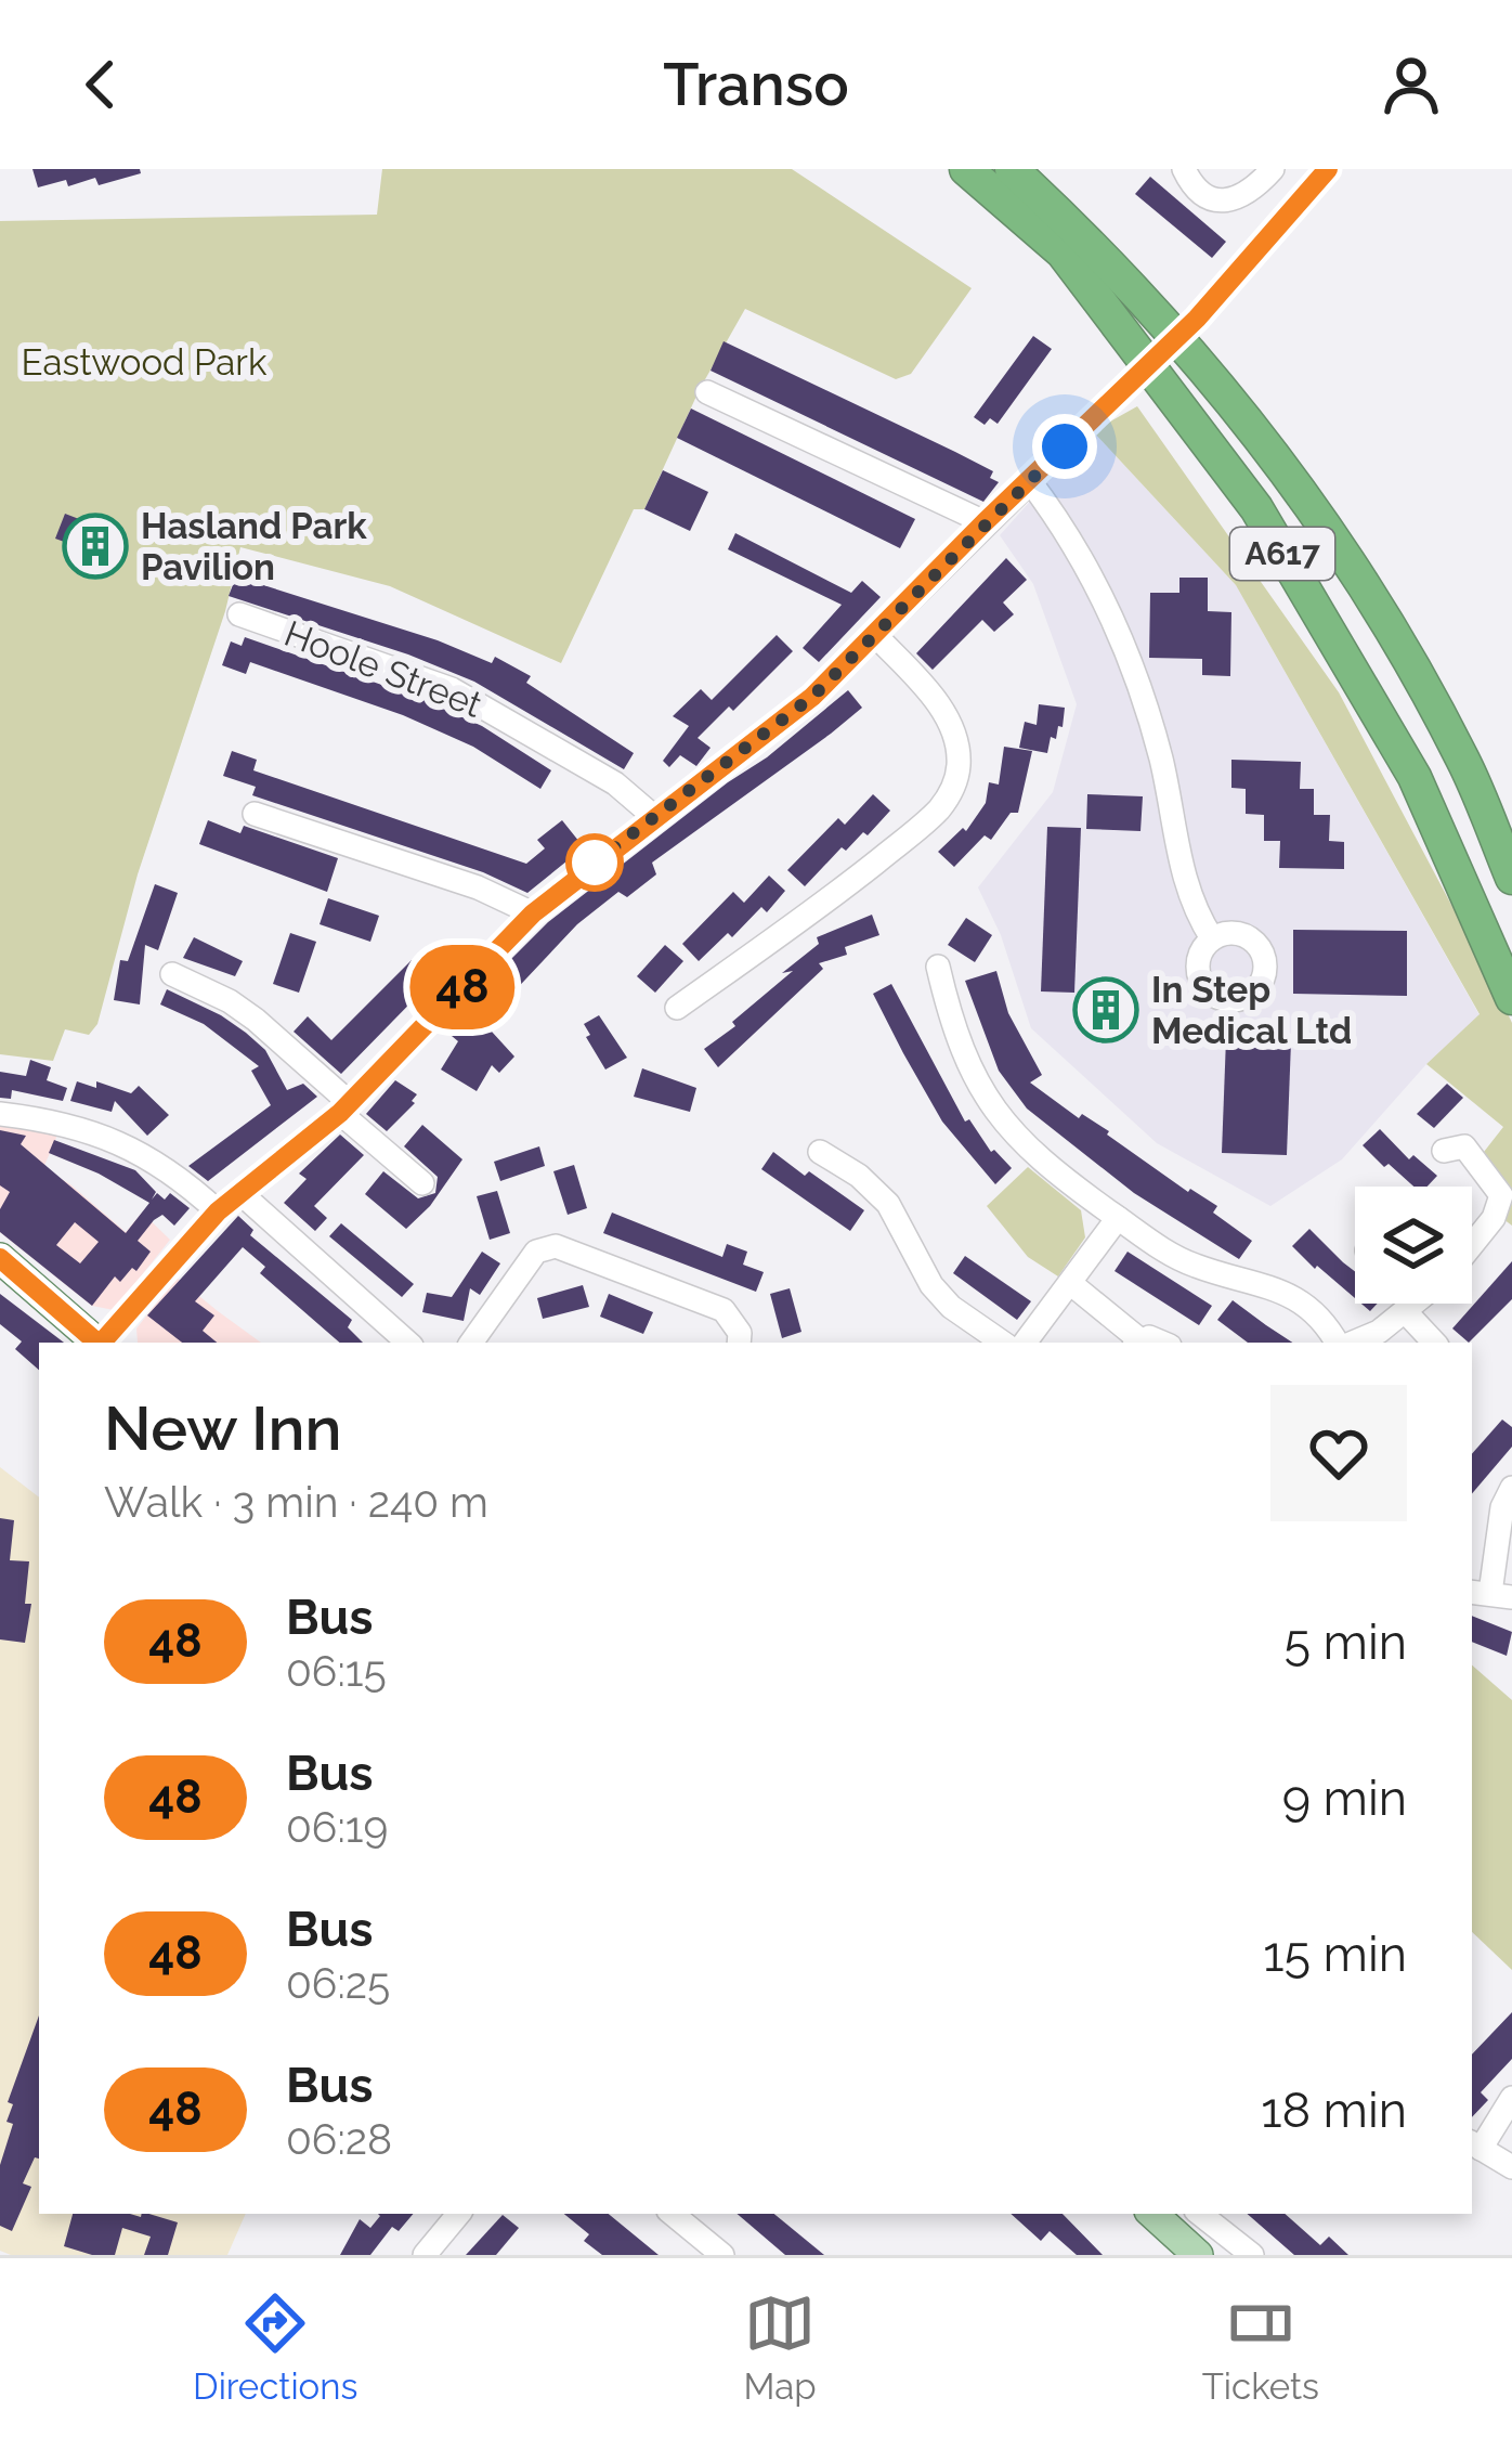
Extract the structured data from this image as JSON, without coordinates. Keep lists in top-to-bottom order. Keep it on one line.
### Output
{"streets":{"highway":["A617"],"street":["Hoole Street"]},"parks":["Eastwood Park"],"places":{"building":["Hasland Park Pavilion","In Step Medical Ltd"]},"lines":["bus line 48"],"page":{"header":"Transo","on_map":"48","heading":["New Inn","Walk · 3 min · 240 m"],"list":[{"mark":"48","name":"Bus","note":"06:15","value":"5 min"},{"mark":"48","name":"Bus","note":"06:19","value":"9 min"},{"mark":"48","name":"Bus","note":"06:25","value":"15 min"},{"mark":"48","name":"Bus","note":"06:28","value":"18 min"}],"tabs":["Directions","Map","Tickets"]}}
